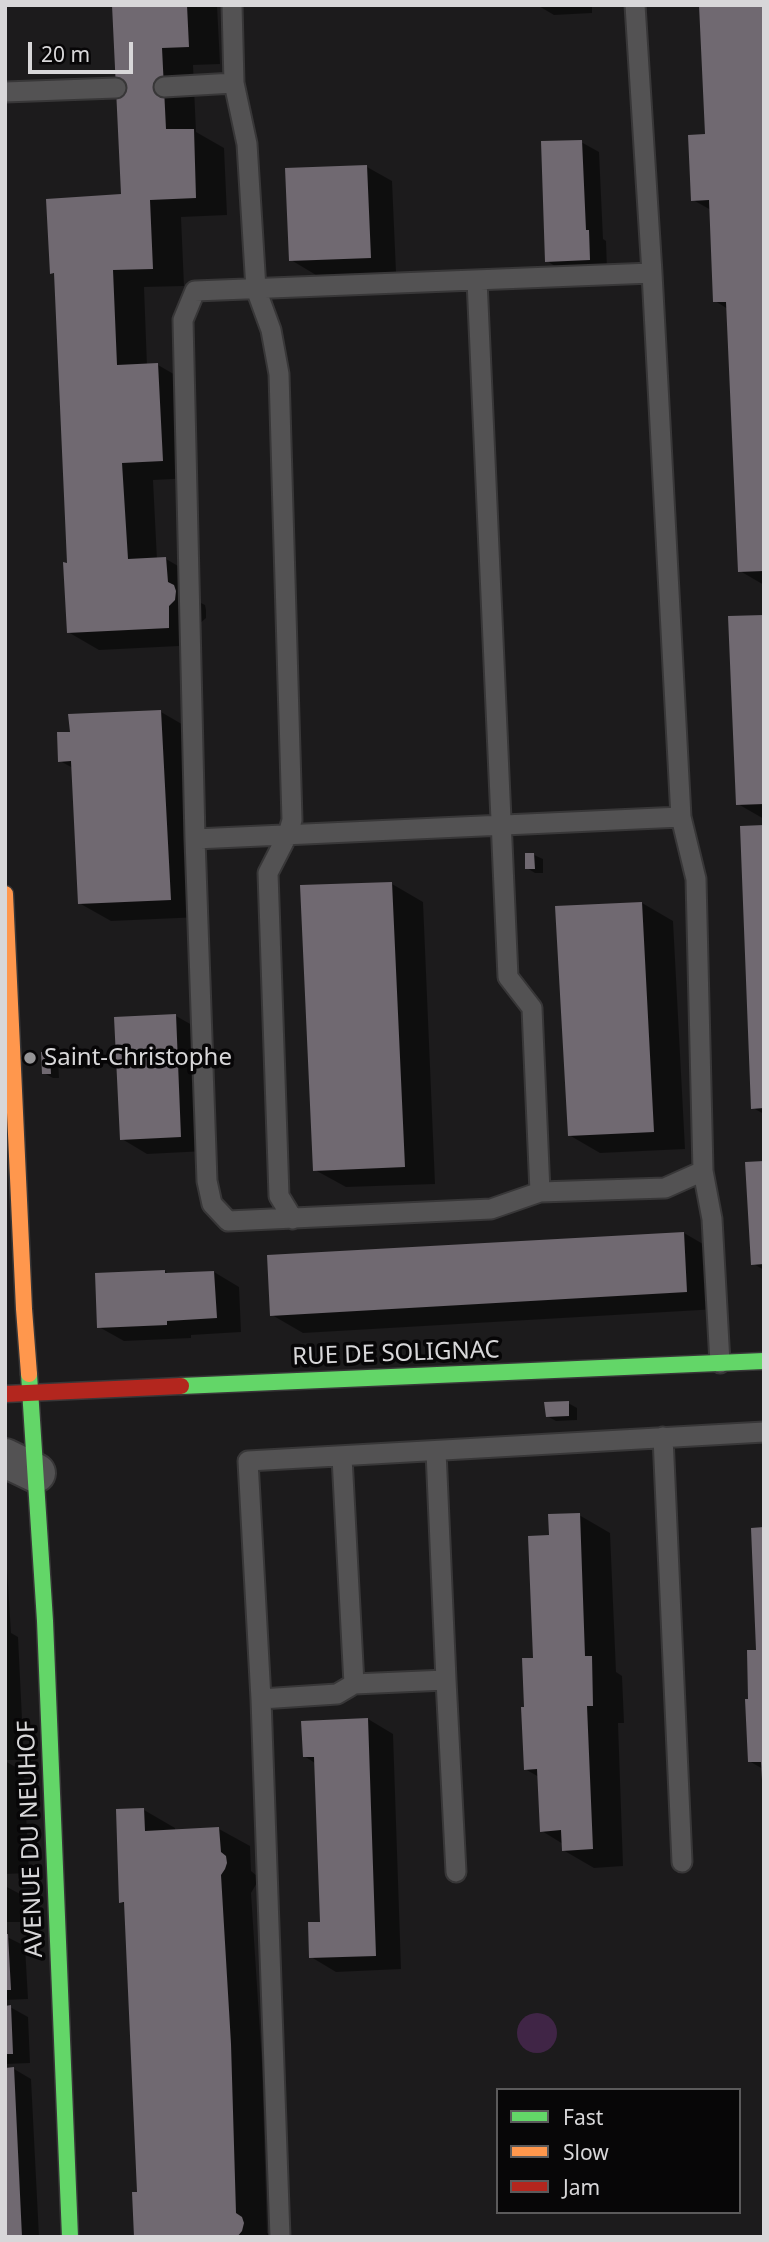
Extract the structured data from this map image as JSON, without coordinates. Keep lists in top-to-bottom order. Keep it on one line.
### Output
{"streets":{"street":["RUE DE SOLIGNAC","AVENUE DU NEUHOF"]},"crossings":[["RUE DE SOLIGNAC","AVENUE DU NEUHOF"]],"places":["Saint-Christophe"],"legend":["Fast","Slow","Jam"],"scale_bar":"20 m"}
